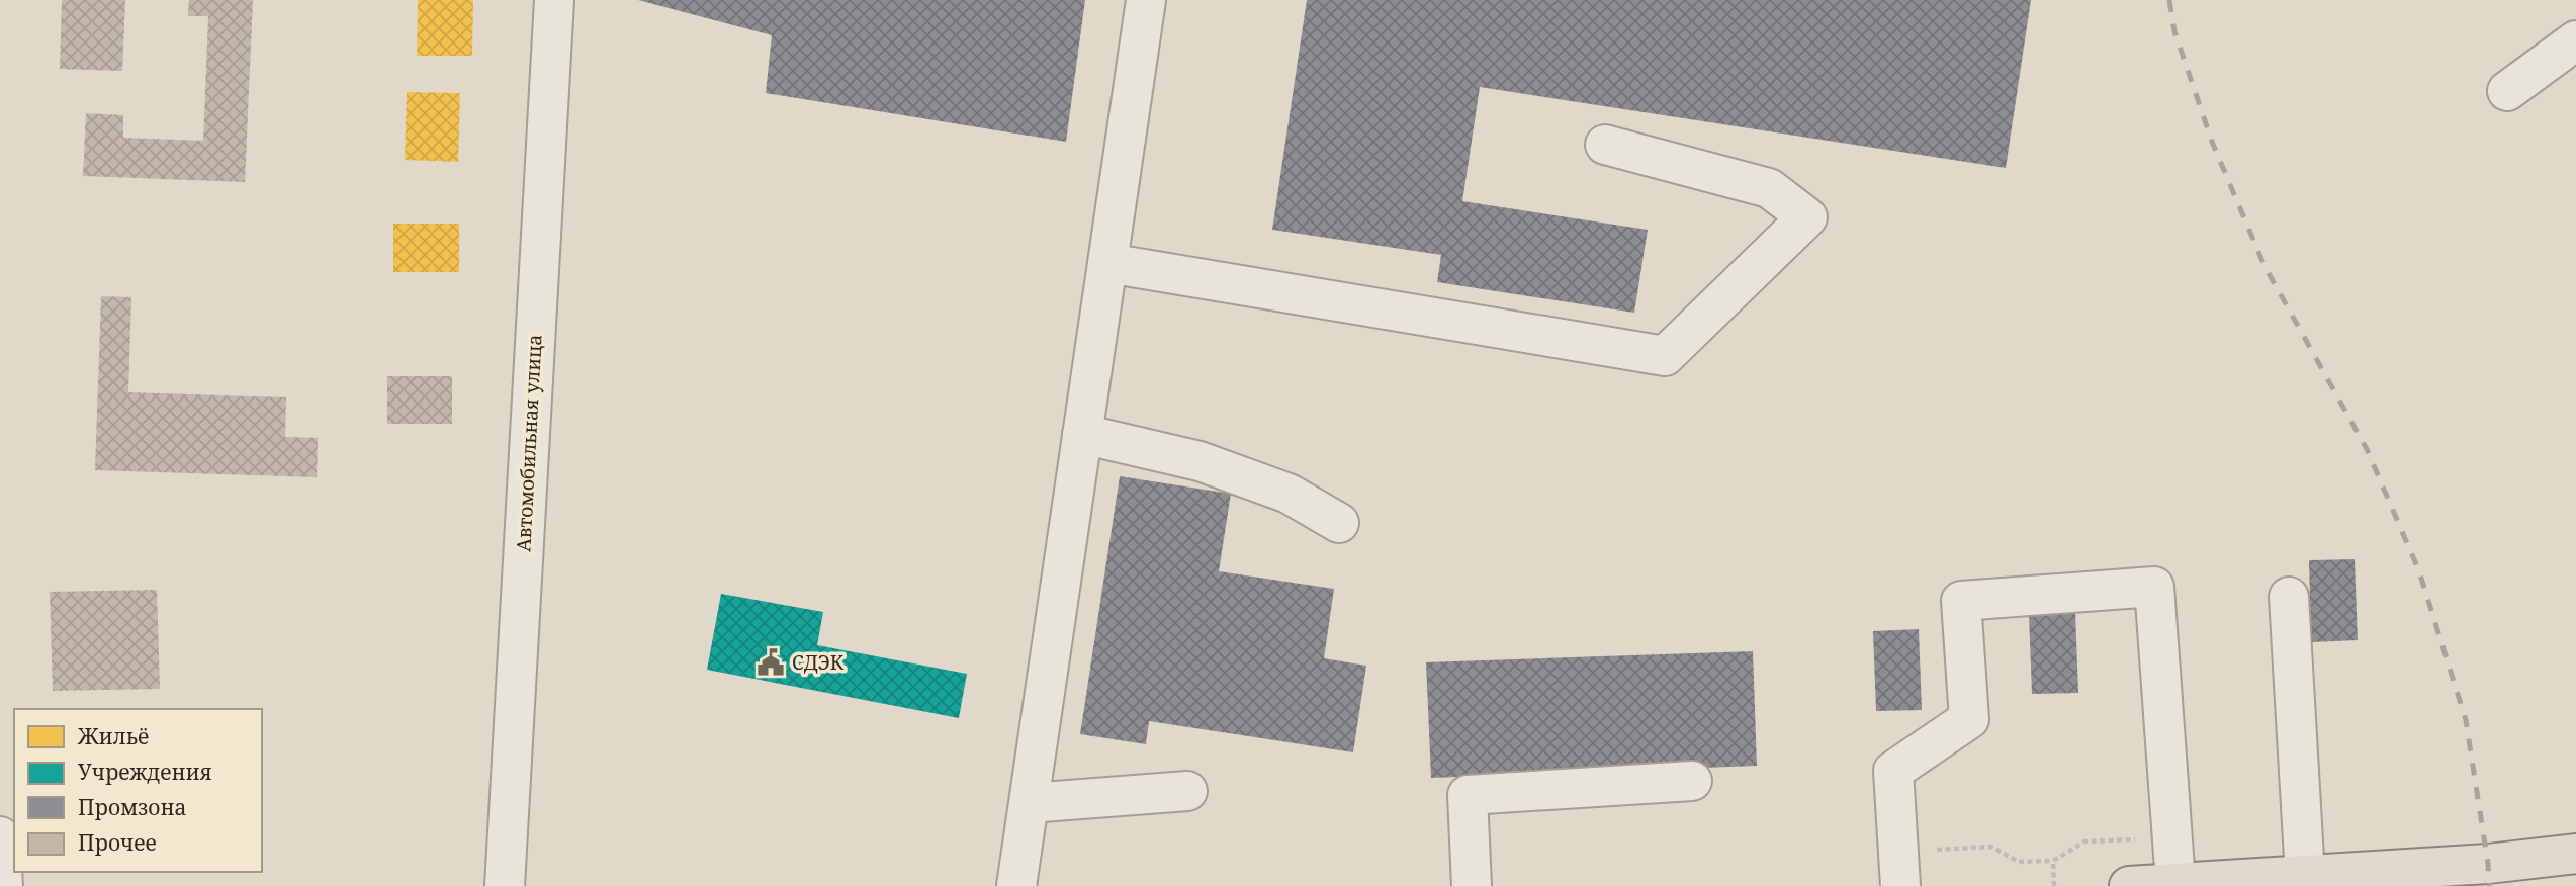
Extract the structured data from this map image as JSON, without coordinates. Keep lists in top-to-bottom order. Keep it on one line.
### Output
{"streets":{"street":["Автомобильная улица"]},"places":{"public building":["СДЭК"]},"legend":["Жильё","Учреждения","Промзона","Прочее"]}
